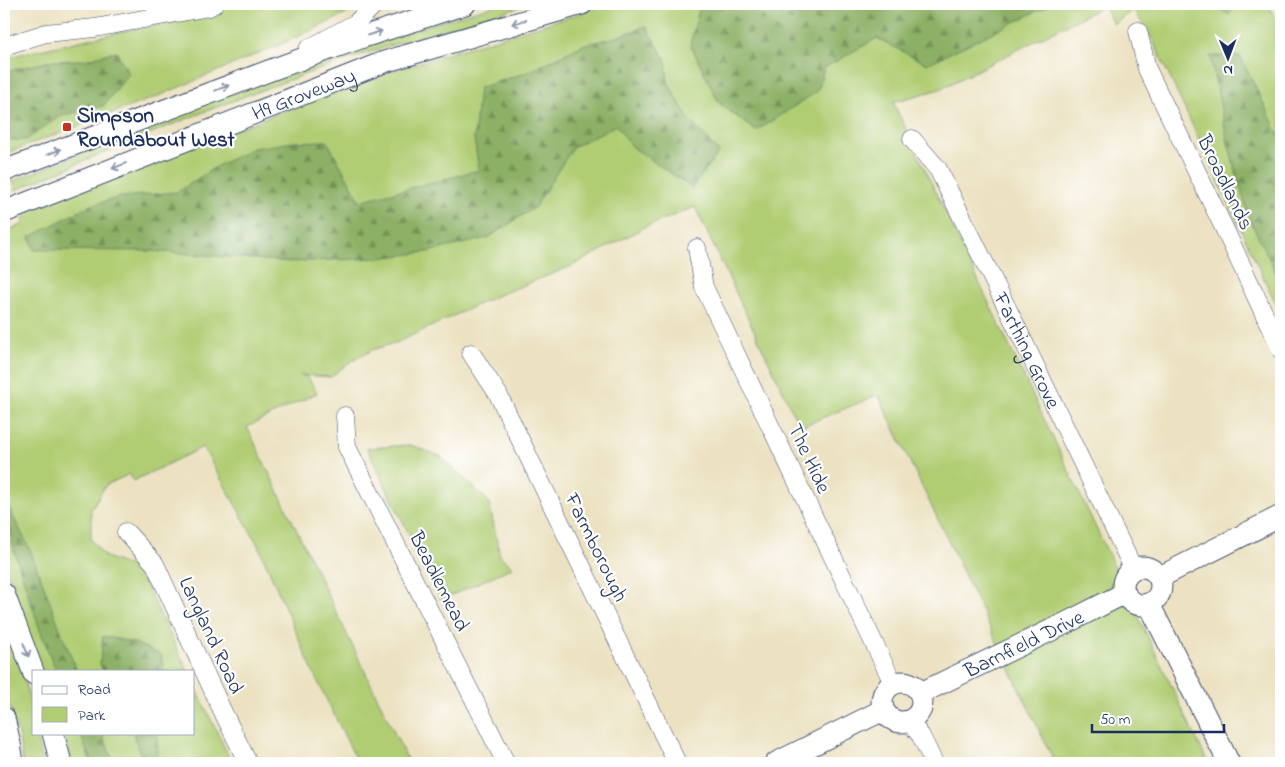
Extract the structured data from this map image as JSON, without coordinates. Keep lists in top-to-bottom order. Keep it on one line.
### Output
{"streets":{"street":["H9 Groveway","Broadlands","Farthing Grove","The Hide","Farmborough","Beadlemead","Langland Road","Barnfield Drive"]},"crossings":[["Farthing Grove","Barnfield Drive"],["The Hide","Barnfield Drive"]],"places":{"transit":["Simpson Roundabout West"]},"legend":["Road","Park"],"scale_bar":"50 m","north":"bottom"}
